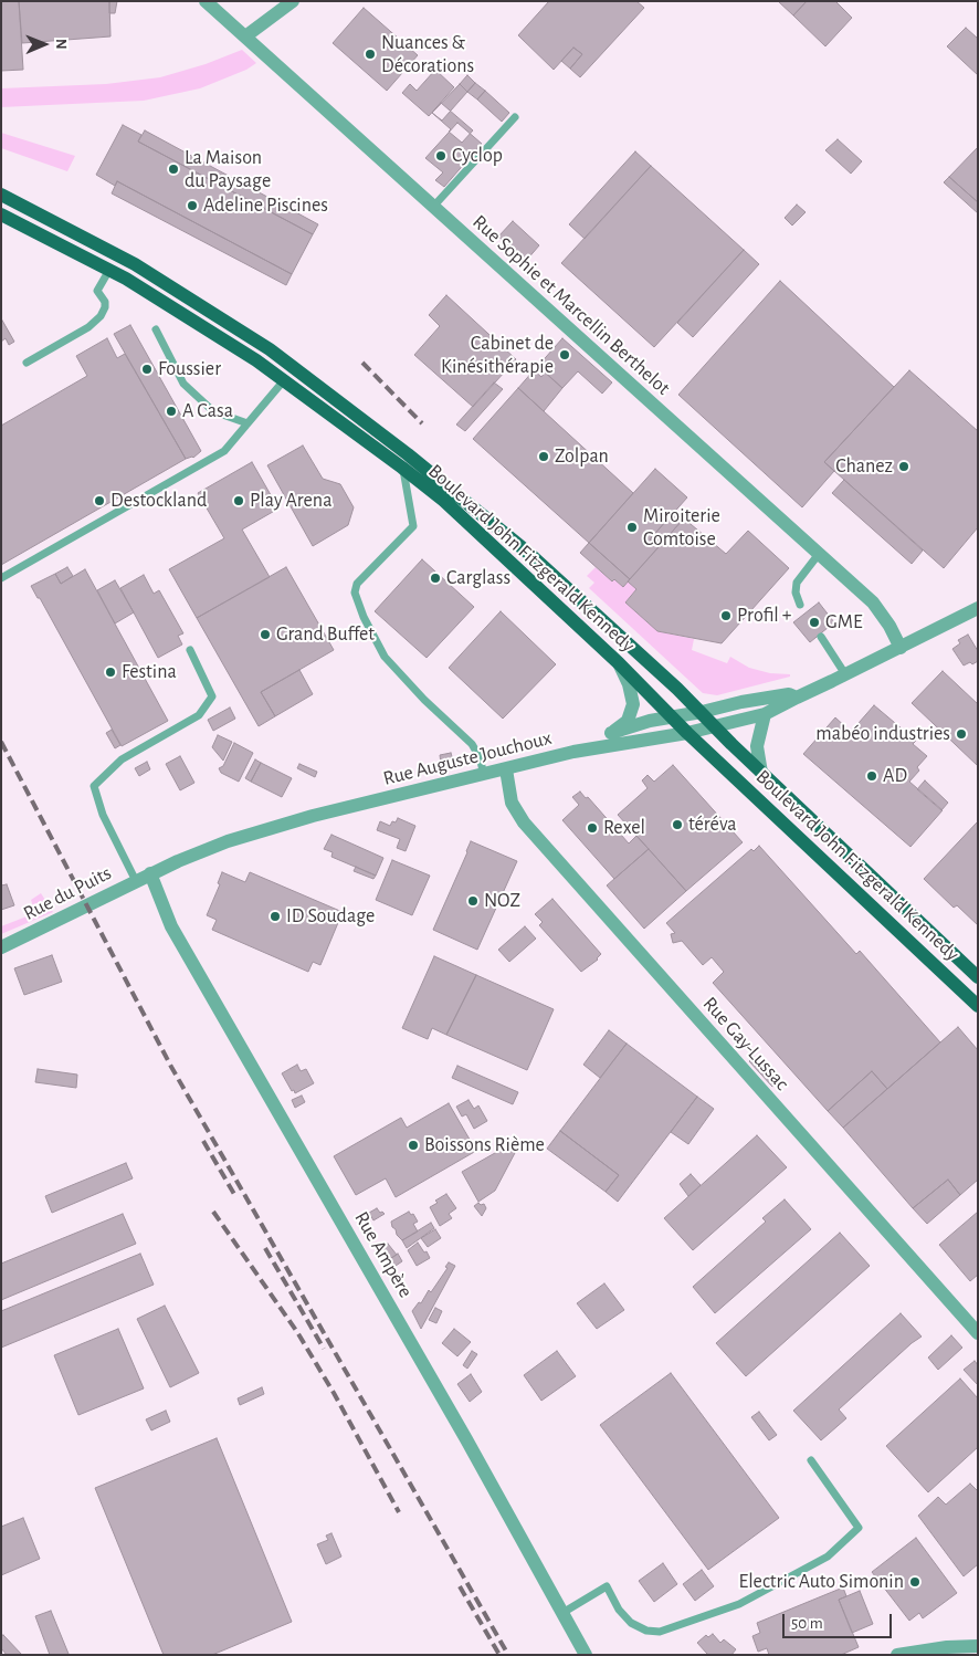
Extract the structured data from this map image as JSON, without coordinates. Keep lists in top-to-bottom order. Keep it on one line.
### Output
{"streets":{"main road":["Boulevard John Fitzgerald Kennedy"],"street":["Rue Sophie et Marcellin Berthelot","Rue Auguste Jouchoux","Rue du Puits","Rue Gay-Lussac","Rue Ampère"]},"crossings":[["Rue Sophie et Marcellin Berthelot","Rue Auguste Jouchoux"],["Boulevard John Fitzgerald Kennedy","Rue Auguste Jouchoux"],["Rue Auguste Jouchoux","Rue du Puits"],["Rue Auguste Jouchoux","Rue Gay-Lussac"],["Rue Auguste Jouchoux","Rue Ampère"],["Rue du Puits","Rue Ampère"]],"places":["Nuances & Décorations","Cyclop","La Maison du Paysage","Adeline Piscines","Cabinet de Kinésithérapie","Foussier","A Casa","Zolpan","Chanez","Destockland","Play Arena","Miroiterie Comtoise","Carglass","Profil +","GME","Grand Buffet","Festina","mabéo industries","AD","téréva","Rexel","NOZ","ID Soudage","Boissons Rième","Electric Auto Simonin"],"scale_bar":"50 m","north":"right"}
